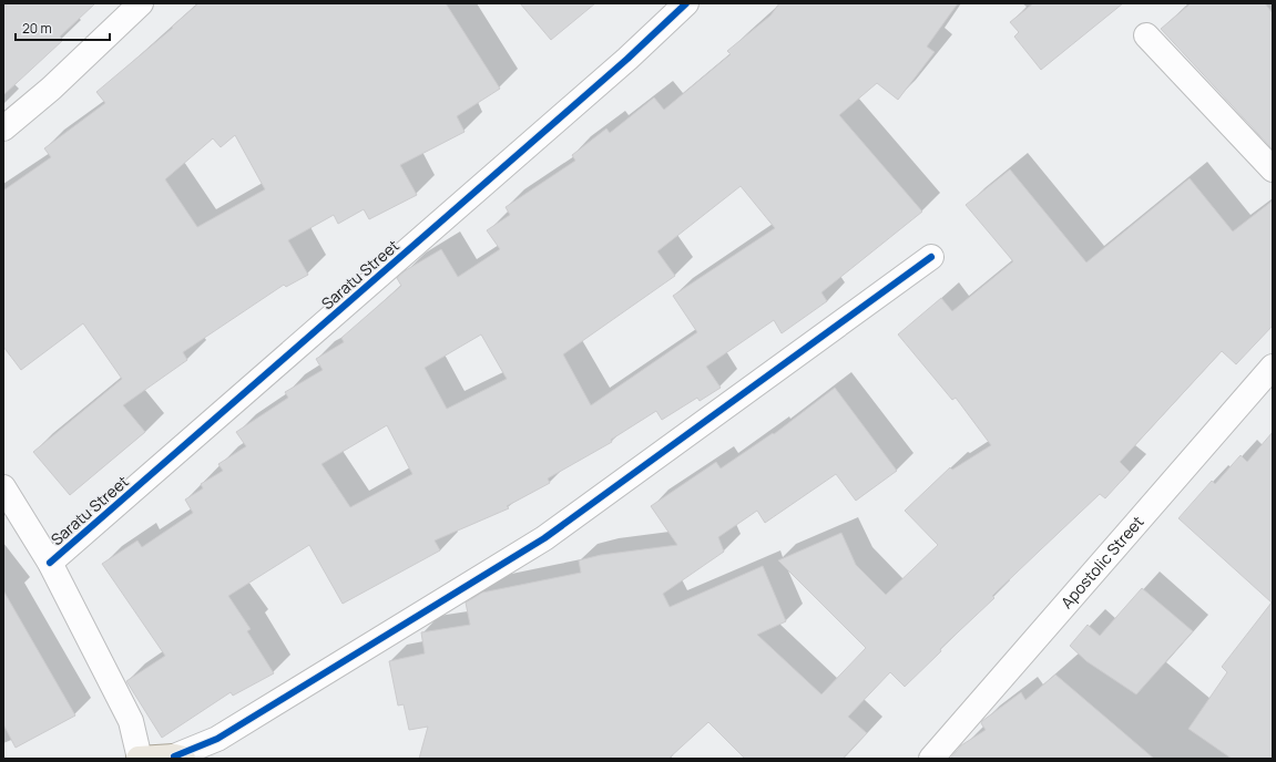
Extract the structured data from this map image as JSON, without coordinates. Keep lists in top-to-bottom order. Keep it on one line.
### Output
{"streets":{"street":["Saratu Street","Apostolic Street"]},"scale_bar":"20 m"}
